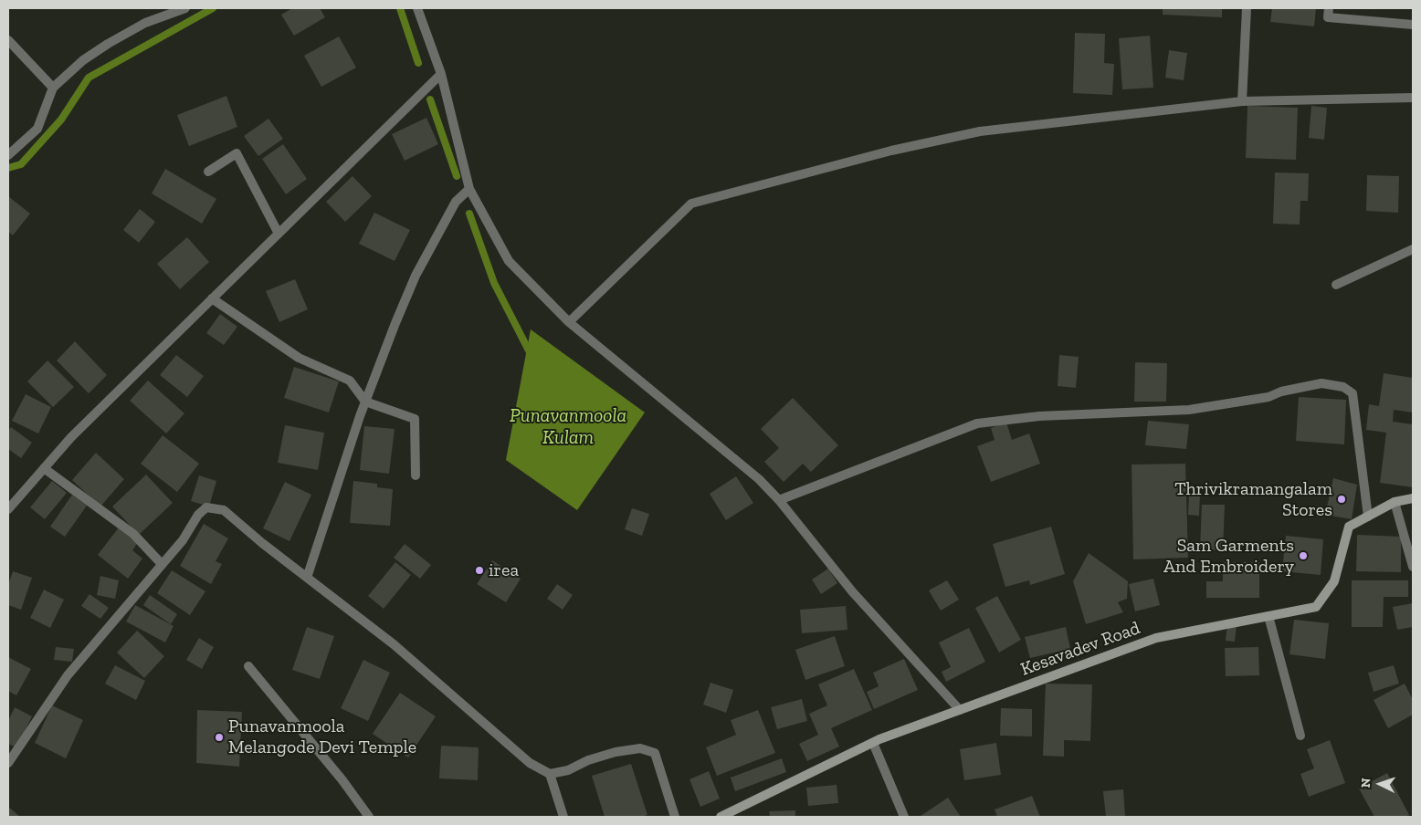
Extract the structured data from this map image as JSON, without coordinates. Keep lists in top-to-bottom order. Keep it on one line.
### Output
{"streets":{"street":["Kesavadev Road"]},"water":["Punavanmoola Kulam"],"places":["Thrivikramangalam Stores","Sam Garments And Embroidery","irea","Punavanmoola Melangode Devi Temple"],"north":"left"}
